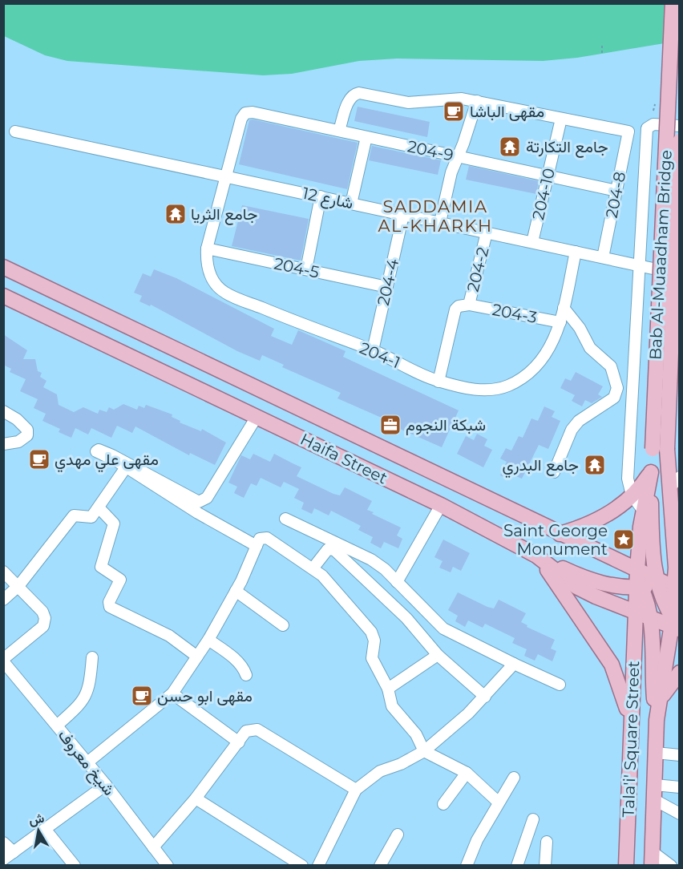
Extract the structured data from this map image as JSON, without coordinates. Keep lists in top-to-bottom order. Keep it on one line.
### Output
{"streets":{"main road":["Bab Al-Muaadham Bridge","Haifa Street","Tala'i' Square Street"],"street":["204-9","204-10","204-8","شارع 12","204-5","204-2","204-4","204-3","204-1","شیخ معروف"]},"crossings":[["204-9","204-10"],["204-9","204-8"],["204-9","204-1"],["204-10","204-8"],["204-10","شارع 12"],["204-8","شارع 12"],["شارع 12","204-2"],["شارع 12","204-4"],["شارع 12","204-1"],["Bab Al-Muaadham Bridge","Tala'i' Square Street"],["204-5","204-4"],["204-5","204-1"],["204-2","204-3"],["204-2","204-1"],["204-4","204-1"],["204-3","204-1"],["Haifa Street","Tala'i' Square Street"]],"districts":["SADDAMIA AL-KHARKH"],"places":{"cafe":["مقهى الباشا","مقهى علي مهدي","مقهى ابو حسن"],"temple":["جامع التكارتة","جامع الثريا","جامع البدري"],"office":["شبكة النجوم"],"place":["Saint George Monument"]},"north":"top"}
